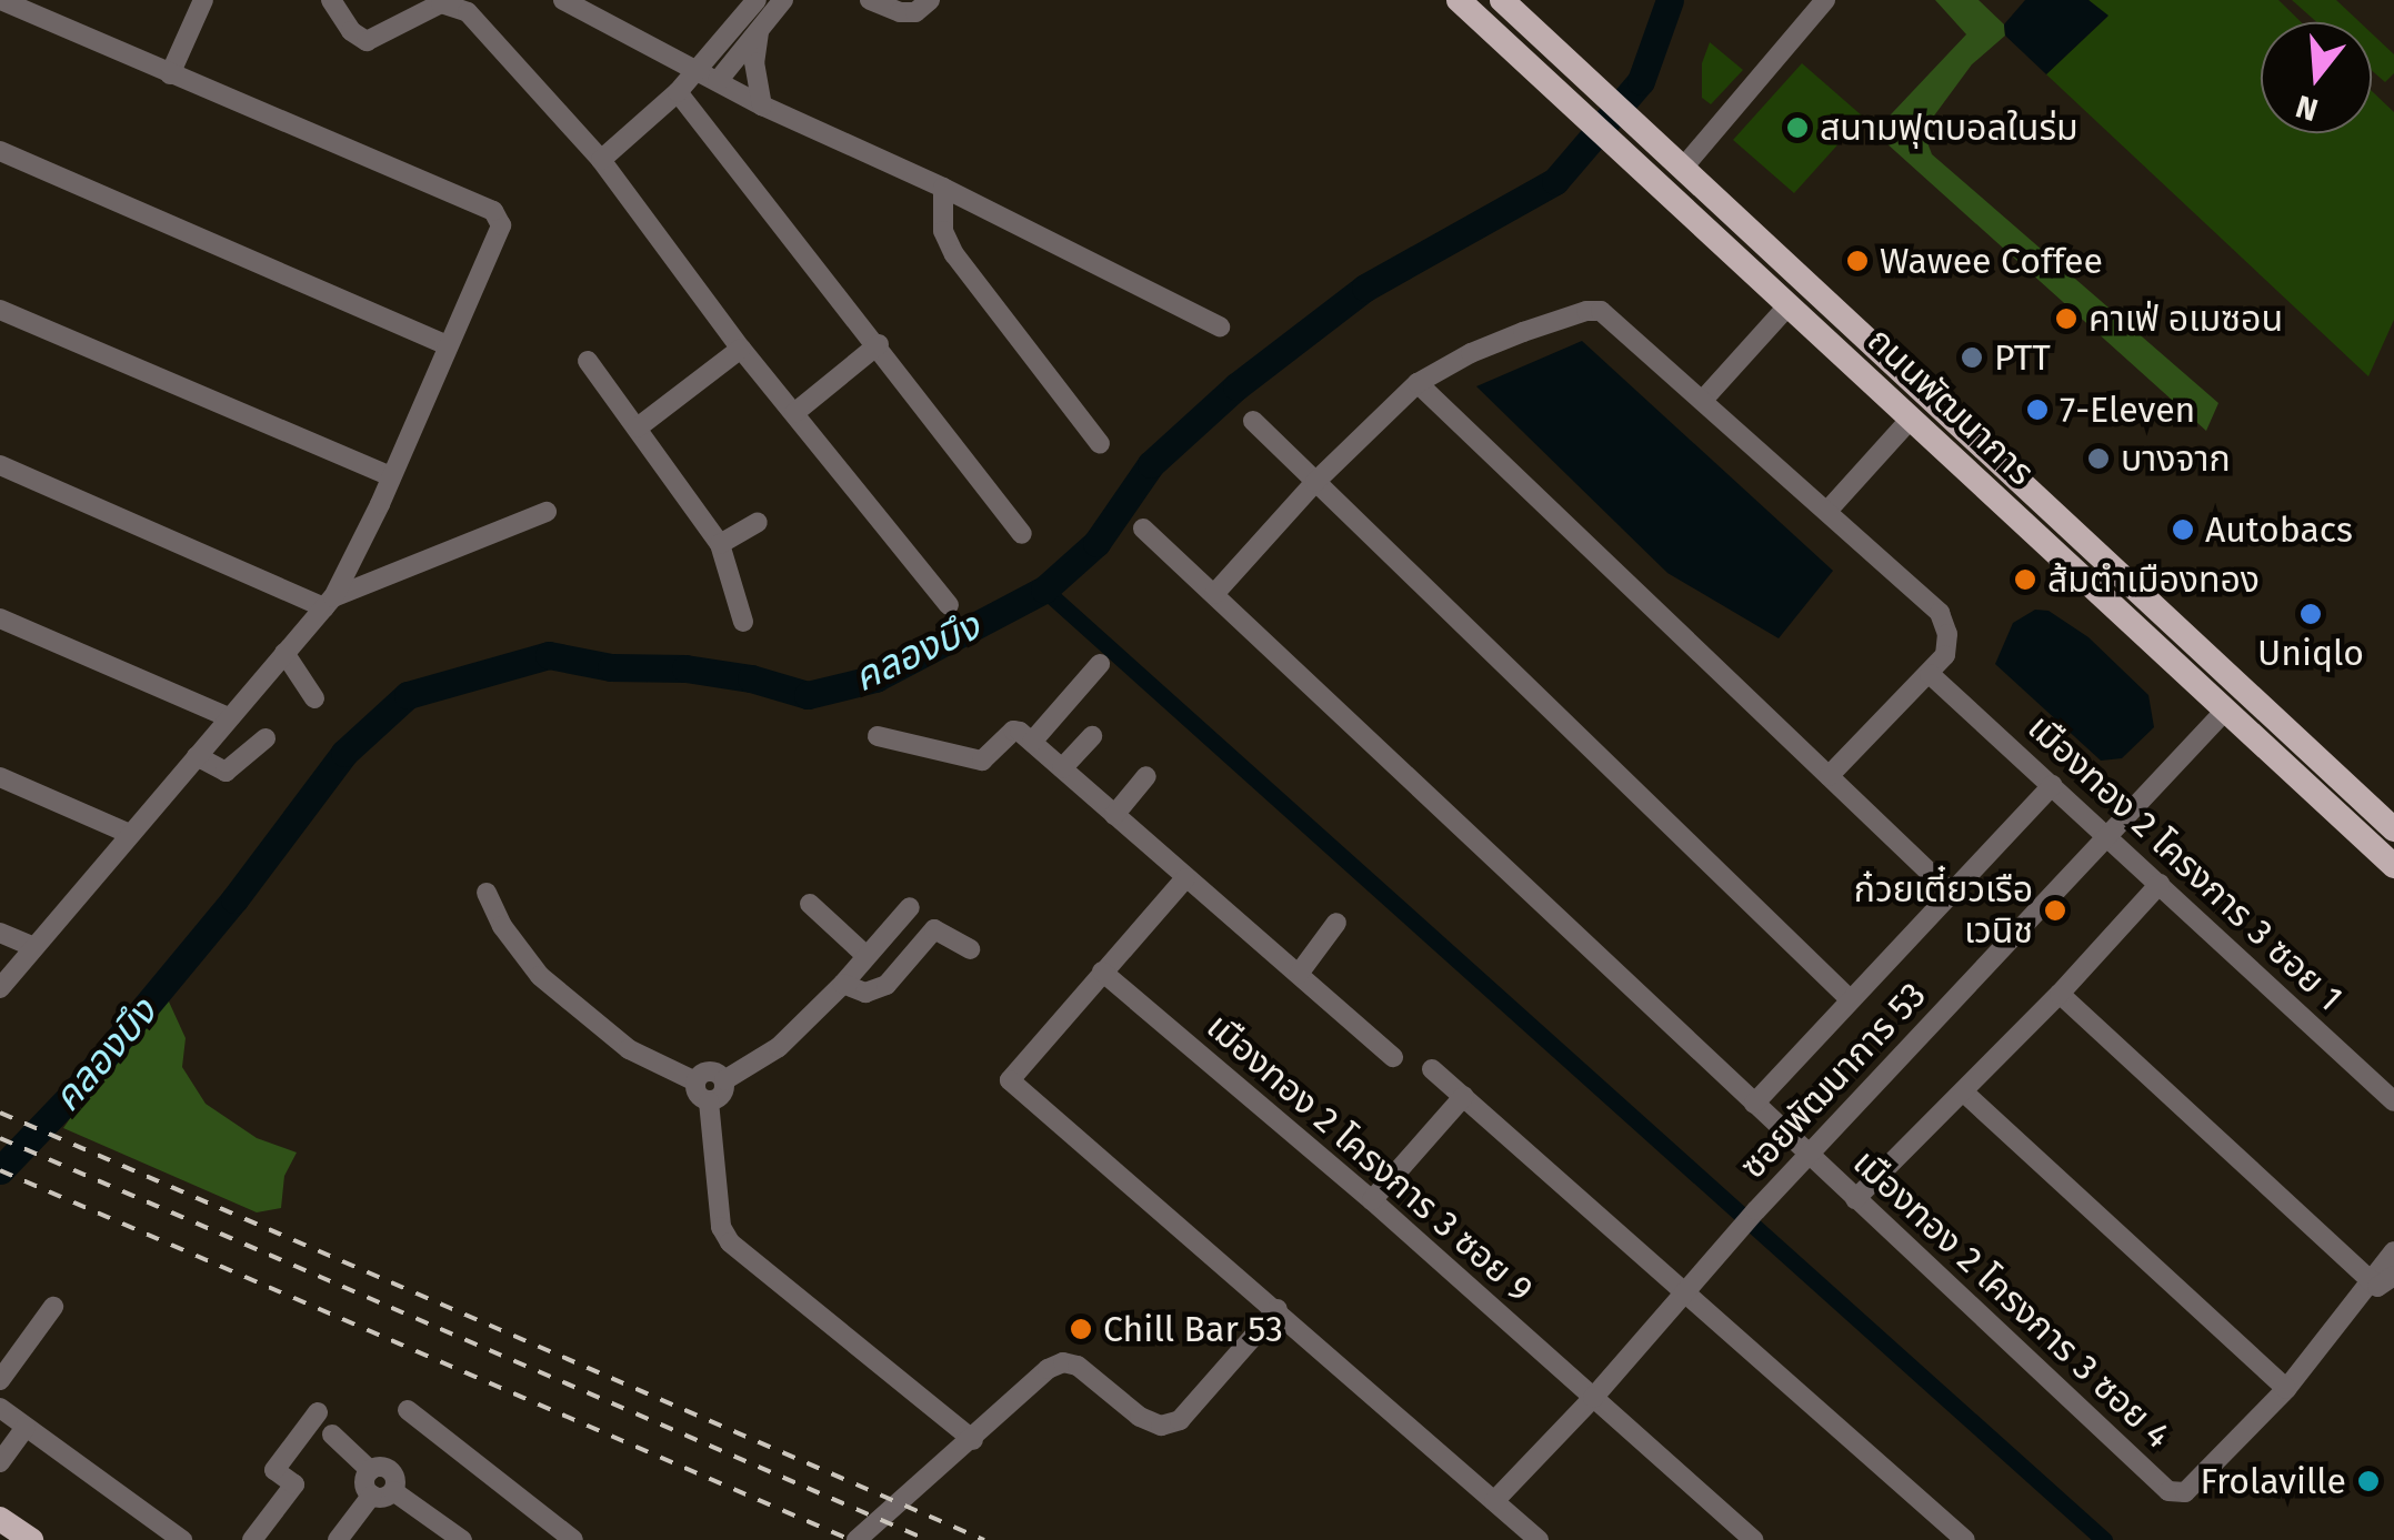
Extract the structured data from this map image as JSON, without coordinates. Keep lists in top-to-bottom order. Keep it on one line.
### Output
{"streets":{"main road":["ถนนพัฒนาการ"],"street":["เมืองทอง 2 โครงการ 3 ซอย 1","ซอยพัฒนาการ 53","เมืองทอง 2 โครงการ 3 ซอย 9","เมืองทอง 2 โครงการ 3 ซอย 4"]},"crossings":[["ถนนพัฒนาการ","ซอยพัฒนาการ 53"],["เมืองทอง 2 โครงการ 3 ซอย 1","ซอยพัฒนาการ 53"],["ซอยพัฒนาการ 53","เมืองทอง 2 โครงการ 3 ซอย 9"],["ซอยพัฒนาการ 53","เมืองทอง 2 โครงการ 3 ซอย 4"]],"water":["คลองบึง"],"places":["สนามฟุตบอลในร่ม","Wawee Coffee","คาเฟ่ อเมซอน","PTT","7-Eleven","บางจาก","Autobacs","ส้มตำเมืองทอง","Uniqlo","ก๋วยเตี๋ยวเรือ เวนิช","Chill Bar 53","Frolaville"],"north":"bottom"}
